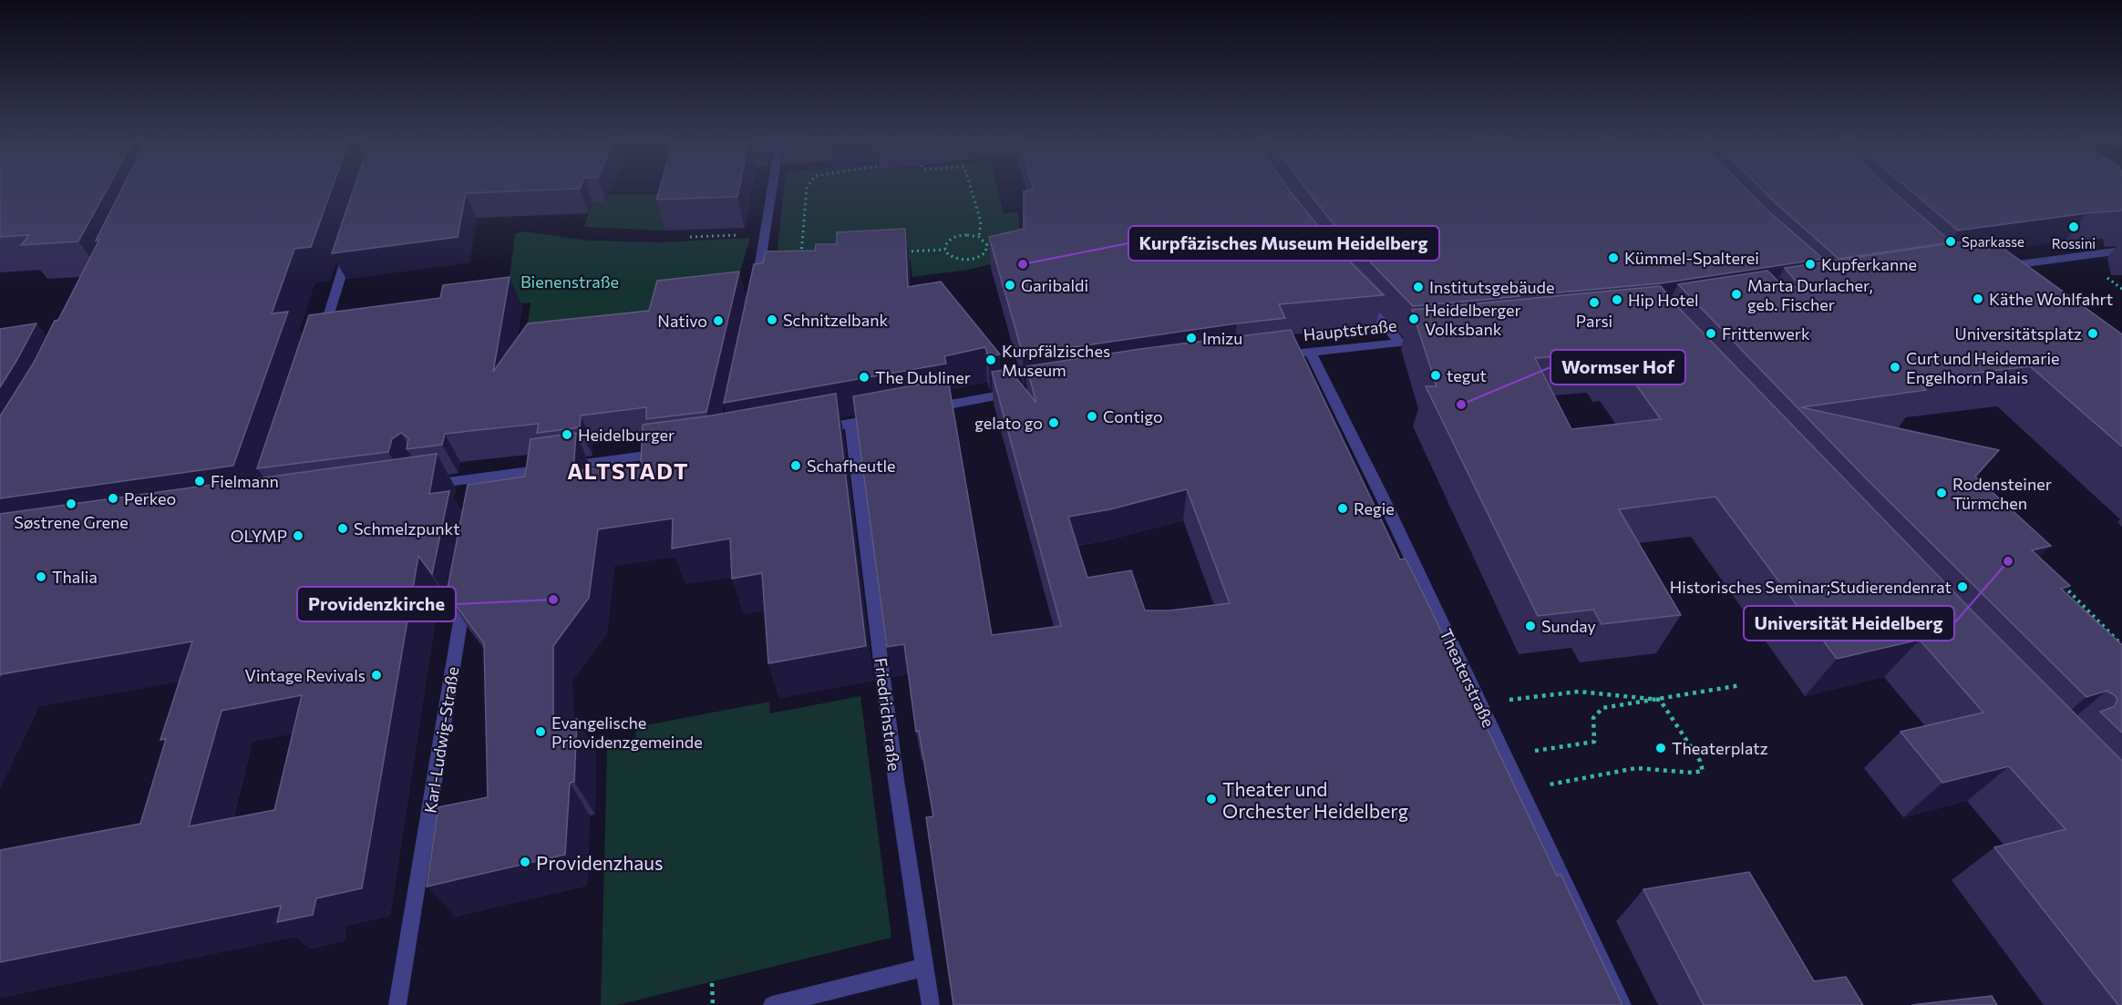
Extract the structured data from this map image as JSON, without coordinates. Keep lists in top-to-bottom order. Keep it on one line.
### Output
{"streets":{"street":["Hauptstraße","Theaterstraße","Friedrichstraße","Karl-Ludwig-Straße"]},"crossings":[["Hauptstraße","Theaterstraße"]],"districts":["ALTSTADT"],"parks":["Bienenstraße"],"places":["Rossini","Sparkasse","Kümmel-Spalterei","Kurpfäzisches Museum Heidelberg","Kupferkanne","Garibaldi","Institutsgebäude","Marta Durlacher, geb. Fischer","Käthe Wohlfahrt","Hip Hotel","Parsi","Heidelberger Volksbank","Schnitzelbank","Nativo","Frittenwerk","Universitätsplatz","Imizu","Kurpfälzisches Museum","Curt und Heidemarie Engelhorn Palais","tegut","The Dubliner","Wormser Hof","Contigo","gelato go","Heidelburger","Schafheutle","Fielmann","Rodensteiner Türmchen","Perkeo","Søstrene Grene","Regie","Schmelzpunkt","OLYMP","Universität Heidelberg","Thalia","Historisches Seminar;Studierendenrat","Providenzkirche","Sunday","Vintage Revivals","Evangelische Priovidenzgemeinde","Theaterplatz","Theater und Orchester Heidelberg","Providenzhaus"]}
